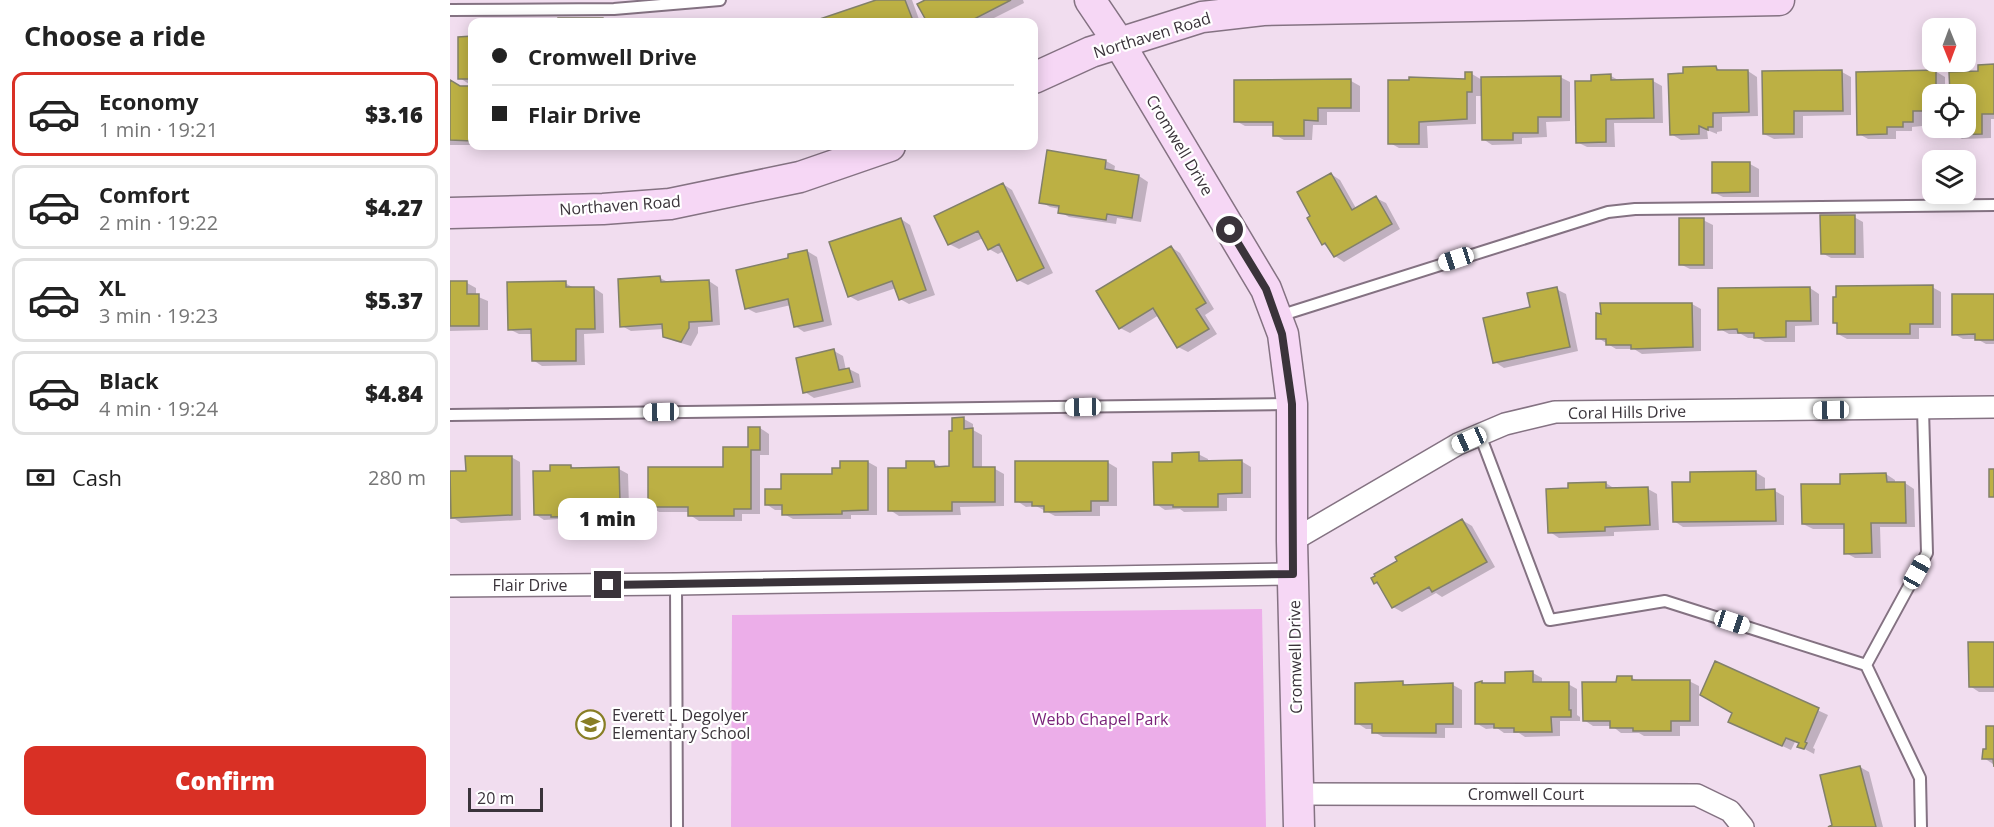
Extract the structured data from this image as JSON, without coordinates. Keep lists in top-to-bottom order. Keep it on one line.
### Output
{"streets":{"street":["Northaven Road","Cromwell Drive","Coral Hills Drive","Flair Drive","Cromwell Court"]},"crossings":[["Northaven Road","Cromwell Drive"],["Cromwell Drive","Coral Hills Drive"],["Cromwell Drive","Flair Drive"],["Cromwell Drive","Cromwell Court"]],"parks":["Webb Chapel Park"],"places":{"school or university":["Everett L Degolyer Elementary School"]},"scale_bar":"20 m","north":"bottom","page":{"heading":"Choose a ride","banner":["Cromwell Drive","Flair Drive"],"list":[{"name":"Economy","note":"1 min · 19:21","value":"$3.16"},{"name":"Comfort","note":"2 min · 19:22","value":"$4.27"},{"name":"XL","note":"3 min · 19:23","value":"$5.37"},{"name":"Black","note":"4 min · 19:24","value":"$4.84"}],"pay":["Cash","280 m"],"bubble":"1 min","buttons":"Confirm","scale":"20 m"}}
